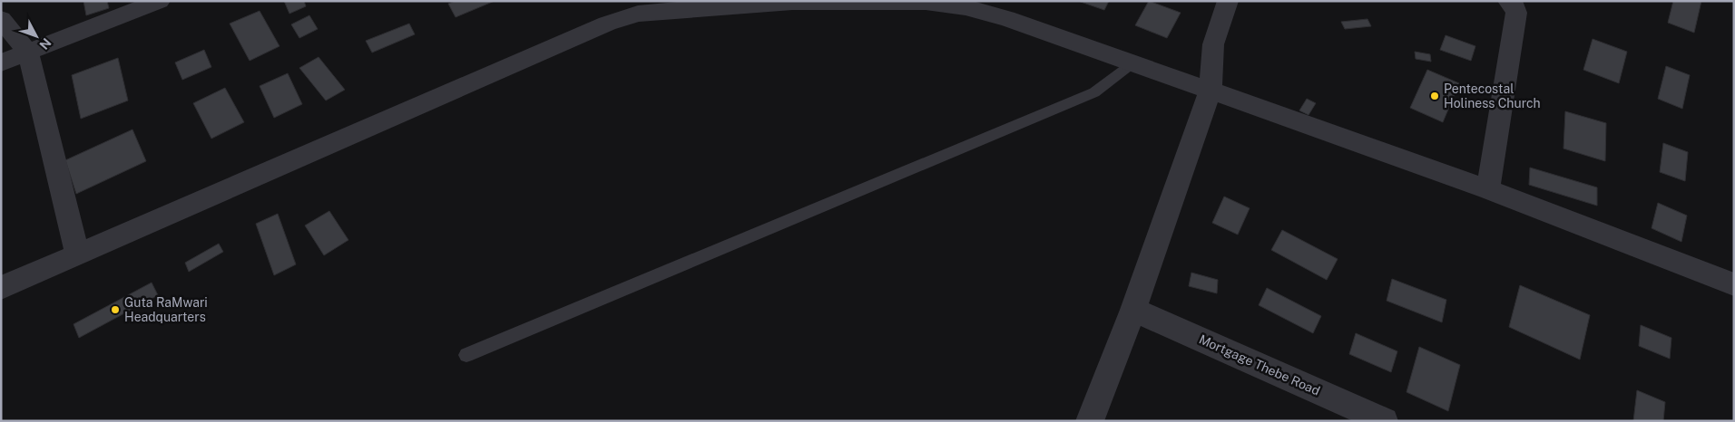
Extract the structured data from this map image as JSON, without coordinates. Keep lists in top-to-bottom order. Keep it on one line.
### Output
{"streets":{"street":["Mortgage Thebe Road"]},"places":["Pentecostal Holiness Church","Guta RaMwari Headquarters"],"north":"bottom right"}
